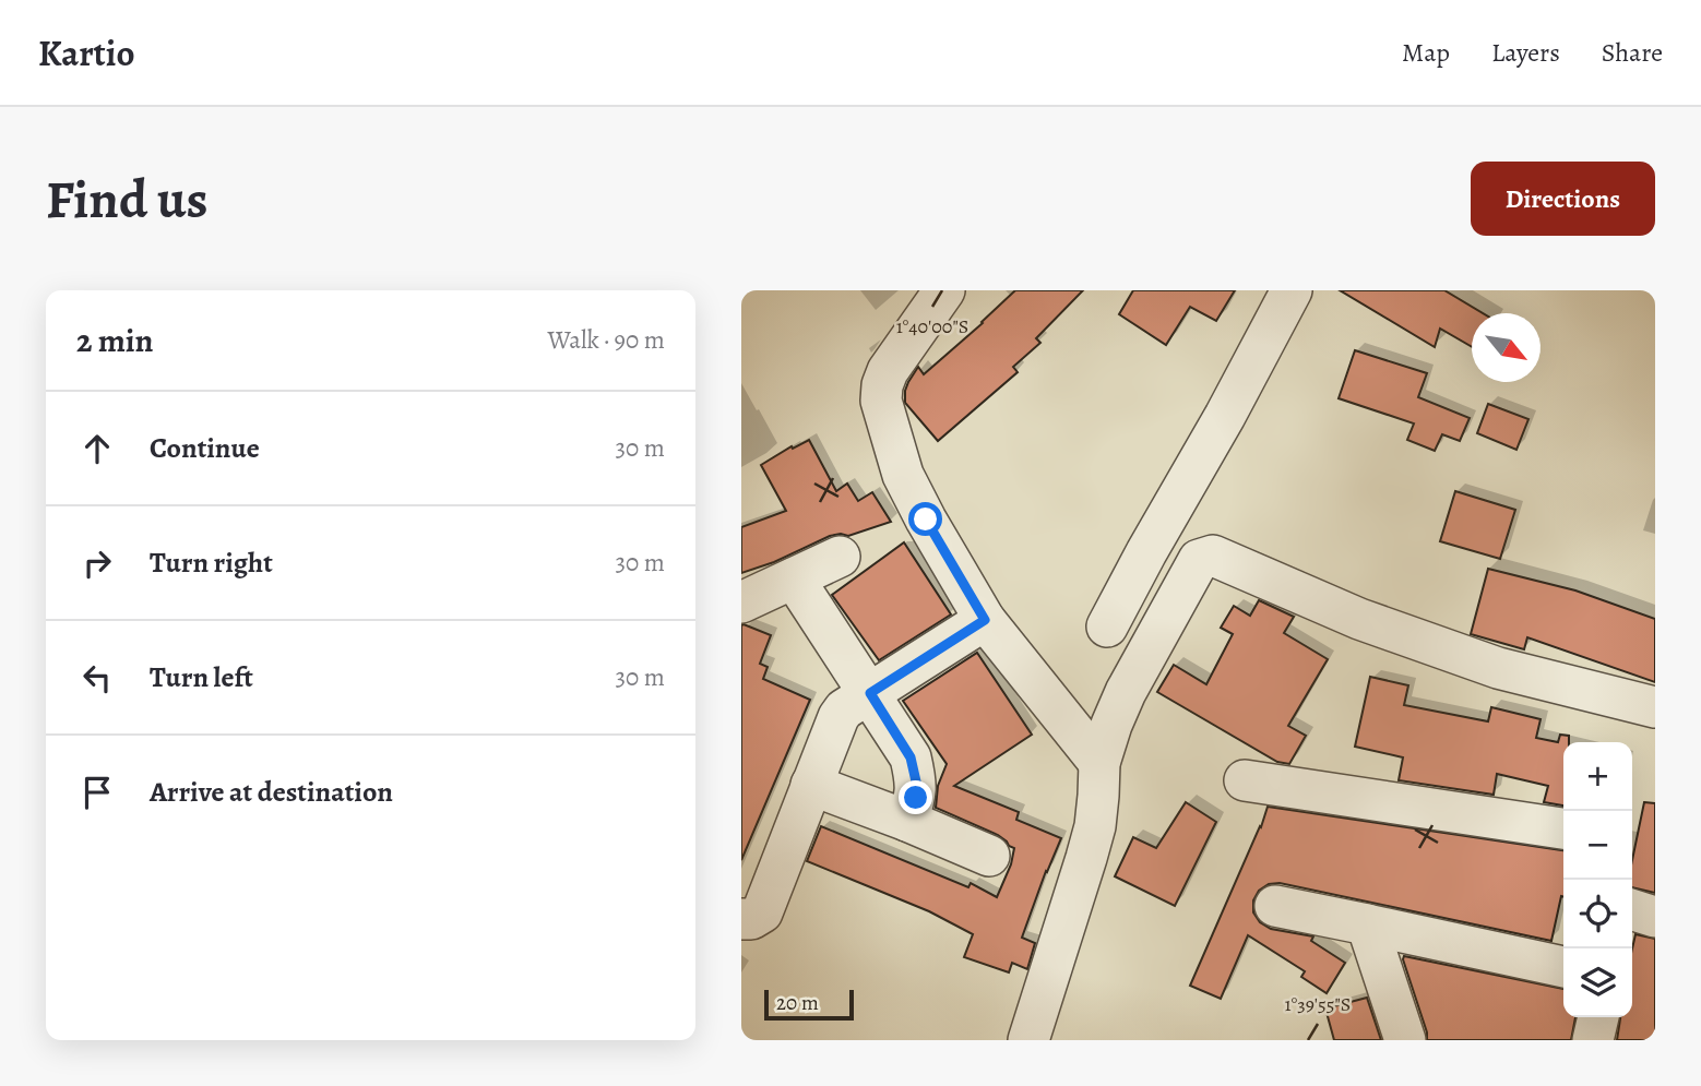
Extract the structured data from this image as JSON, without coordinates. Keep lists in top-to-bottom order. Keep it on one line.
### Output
{"scale_bar":"20 m","north":"bottom right","page":{"header":"Kartio","nav":["Map","Layers","Share"],"buttons":"Directions","title":"Find us","heading":["2 min","Walk · 90 m"],"list":[["Continue","30 m"],["Turn right","30 m"],["Turn left","30 m"],"Arrive at destination"],"map_buttons":["+","−"],"scale":"20 m"},"coordinates":["1°40'00\"S","1°39'55\"S"]}
